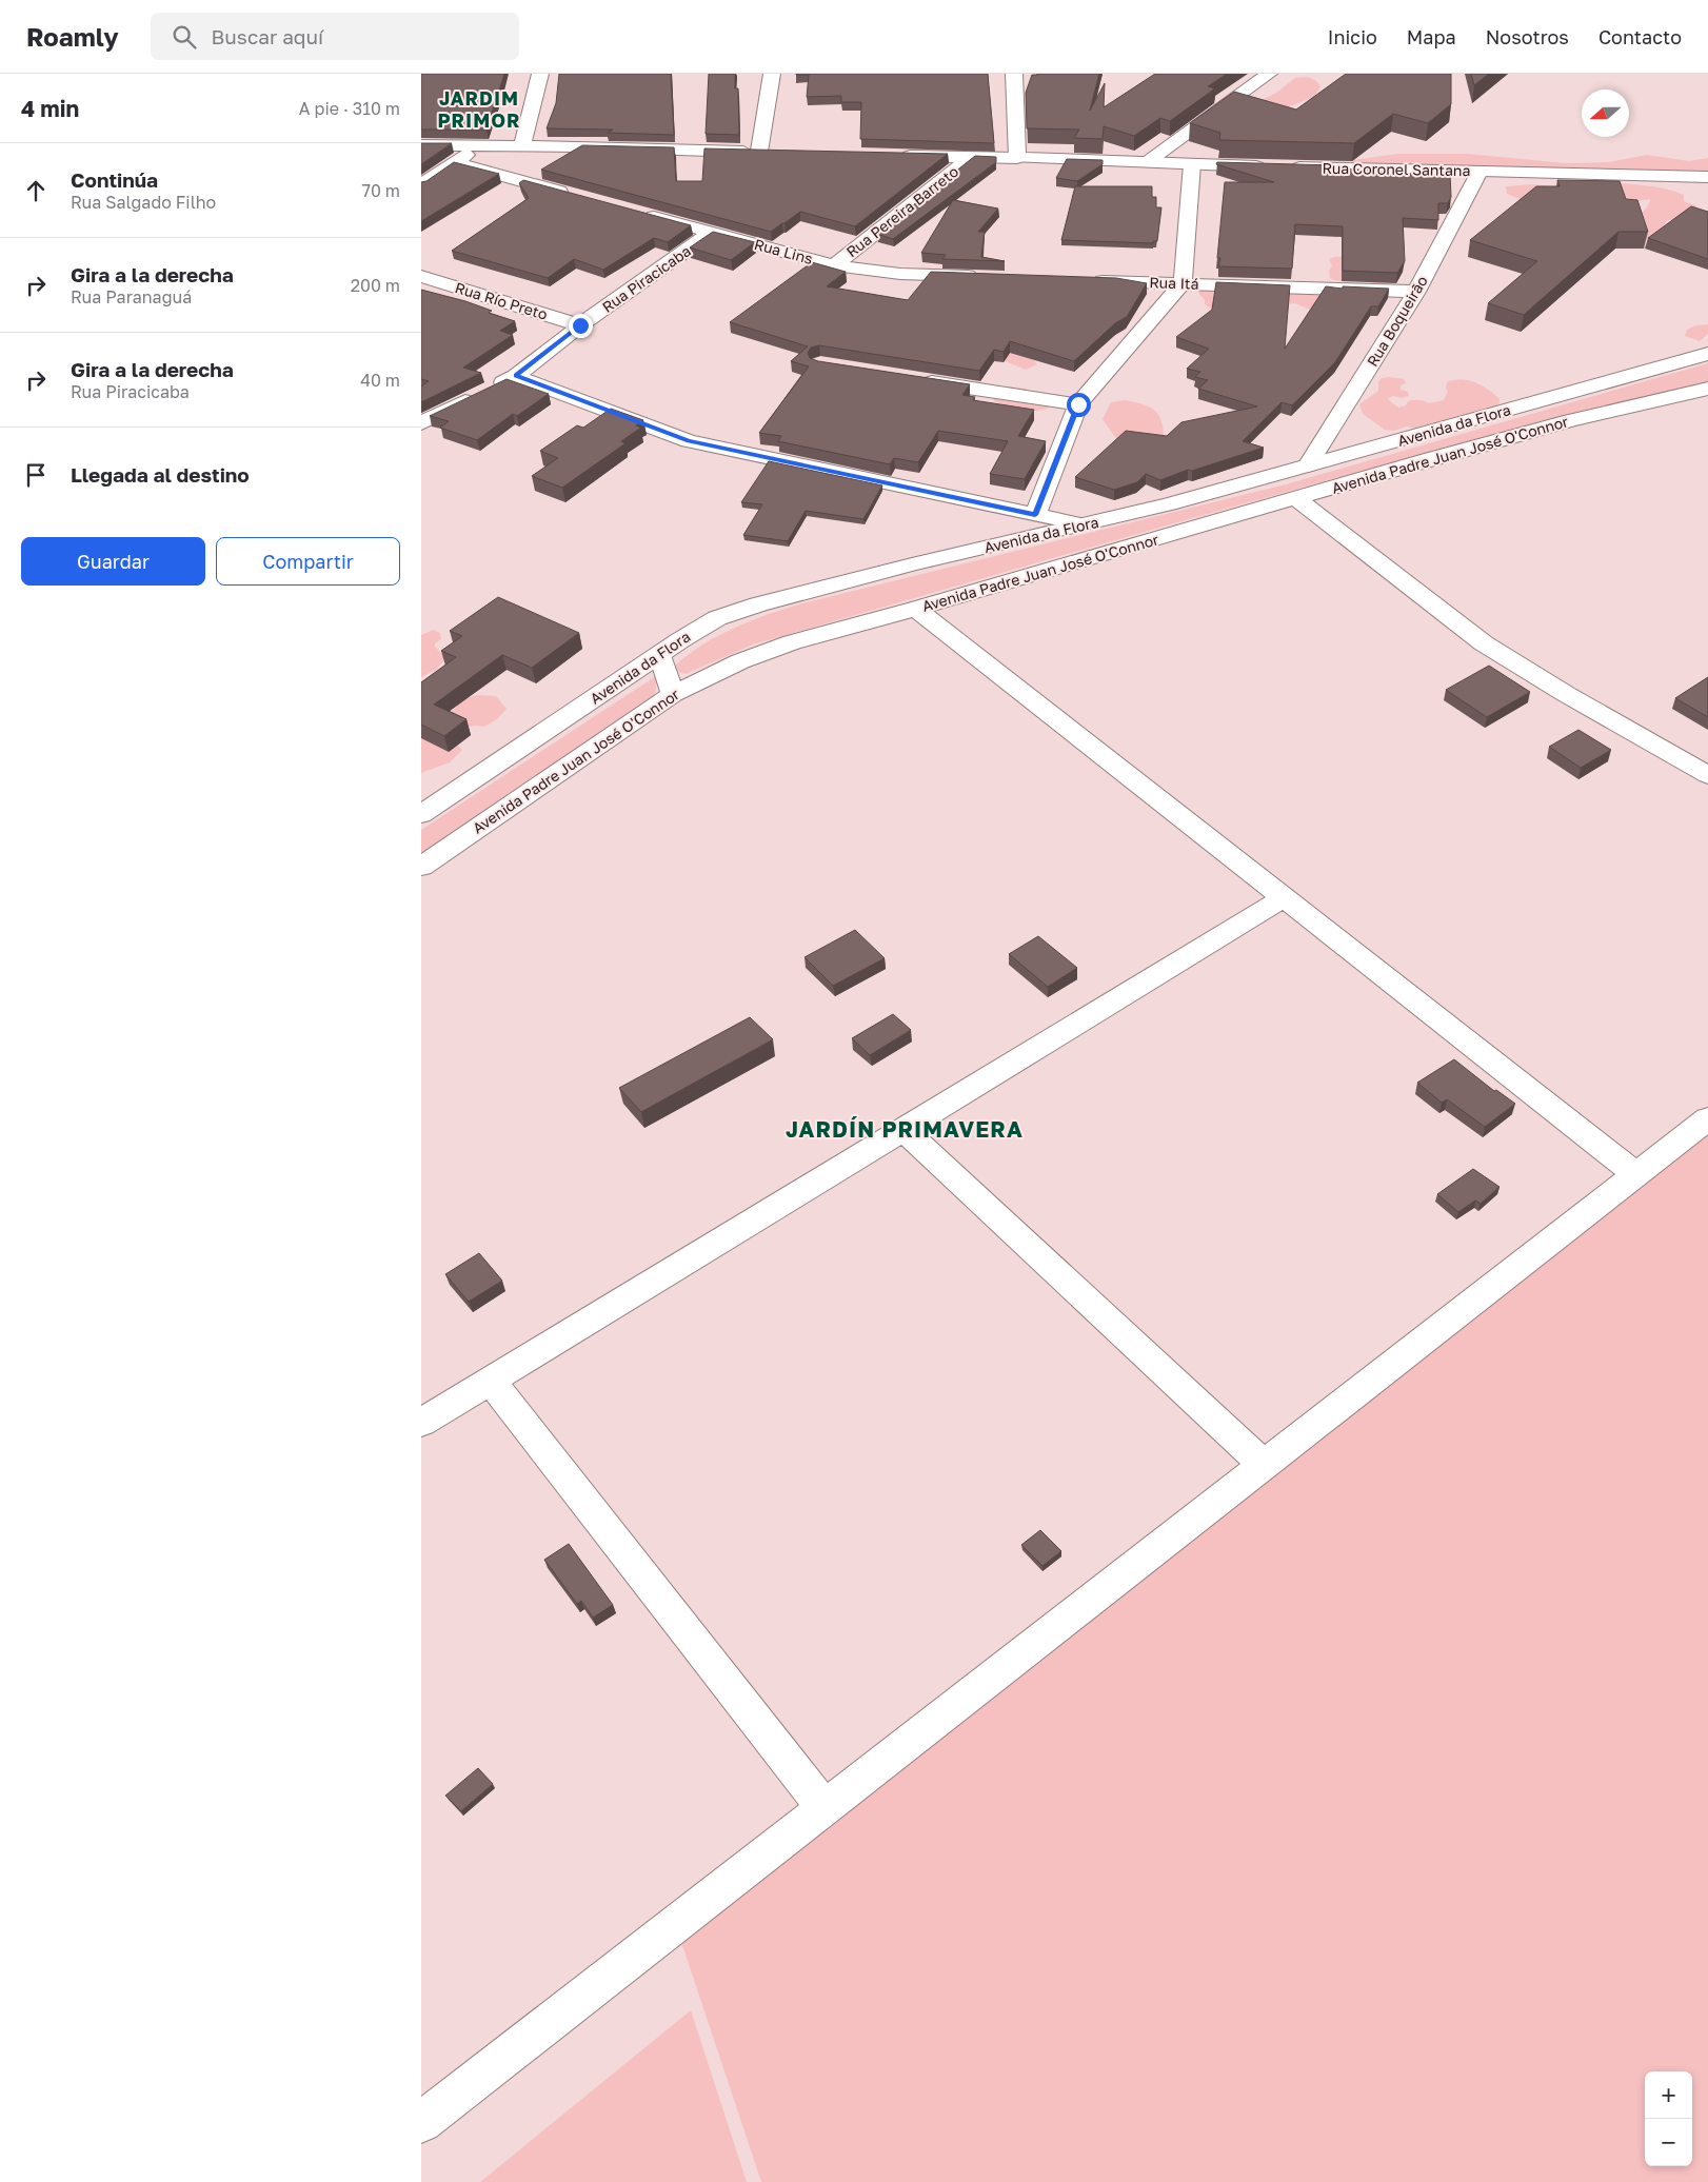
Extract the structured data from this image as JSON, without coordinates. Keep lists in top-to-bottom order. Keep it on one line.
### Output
{"streets":{"street":["Rua Coronel Santana","Rua Pereira Barreto","Rua Lins","Rua Piracicaba","Rua Itá","Rua Río Preto","Rua Boqueirão","Avenida da Flora","Avenida Padre Juan José O'Connor"]},"crossings":[["Rua Coronel Santana","Rua Pereira Barreto"],["Rua Coronel Santana","Rua Boqueirão"],["Rua Pereira Barreto","Rua Lins"],["Rua Lins","Rua Piracicaba"],["Rua Piracicaba","Rua Río Preto"],["Rua Itá","Rua Boqueirão"],["Rua Boqueirão","Avenida da Flora"]],"districts":["JARDIM PRIMOR","JARDÍN PRIMAVERA"],"north":"left","page":{"header":"Roamly","search":"Buscar aquí","nav":["Inicio","Mapa","Nosotros","Contacto"],"heading":["4 min","A pie · 310 m"],"list":[["Continúa","Rua Salgado Filho","70 m"],["Gira a la derecha","Rua Paranaguá","200 m"],["Gira a la derecha","Rua Piracicaba","40 m"],"Llegada al destino"],"buttons":["Guardar","Compartir"],"map_buttons":["+","−"]}}
